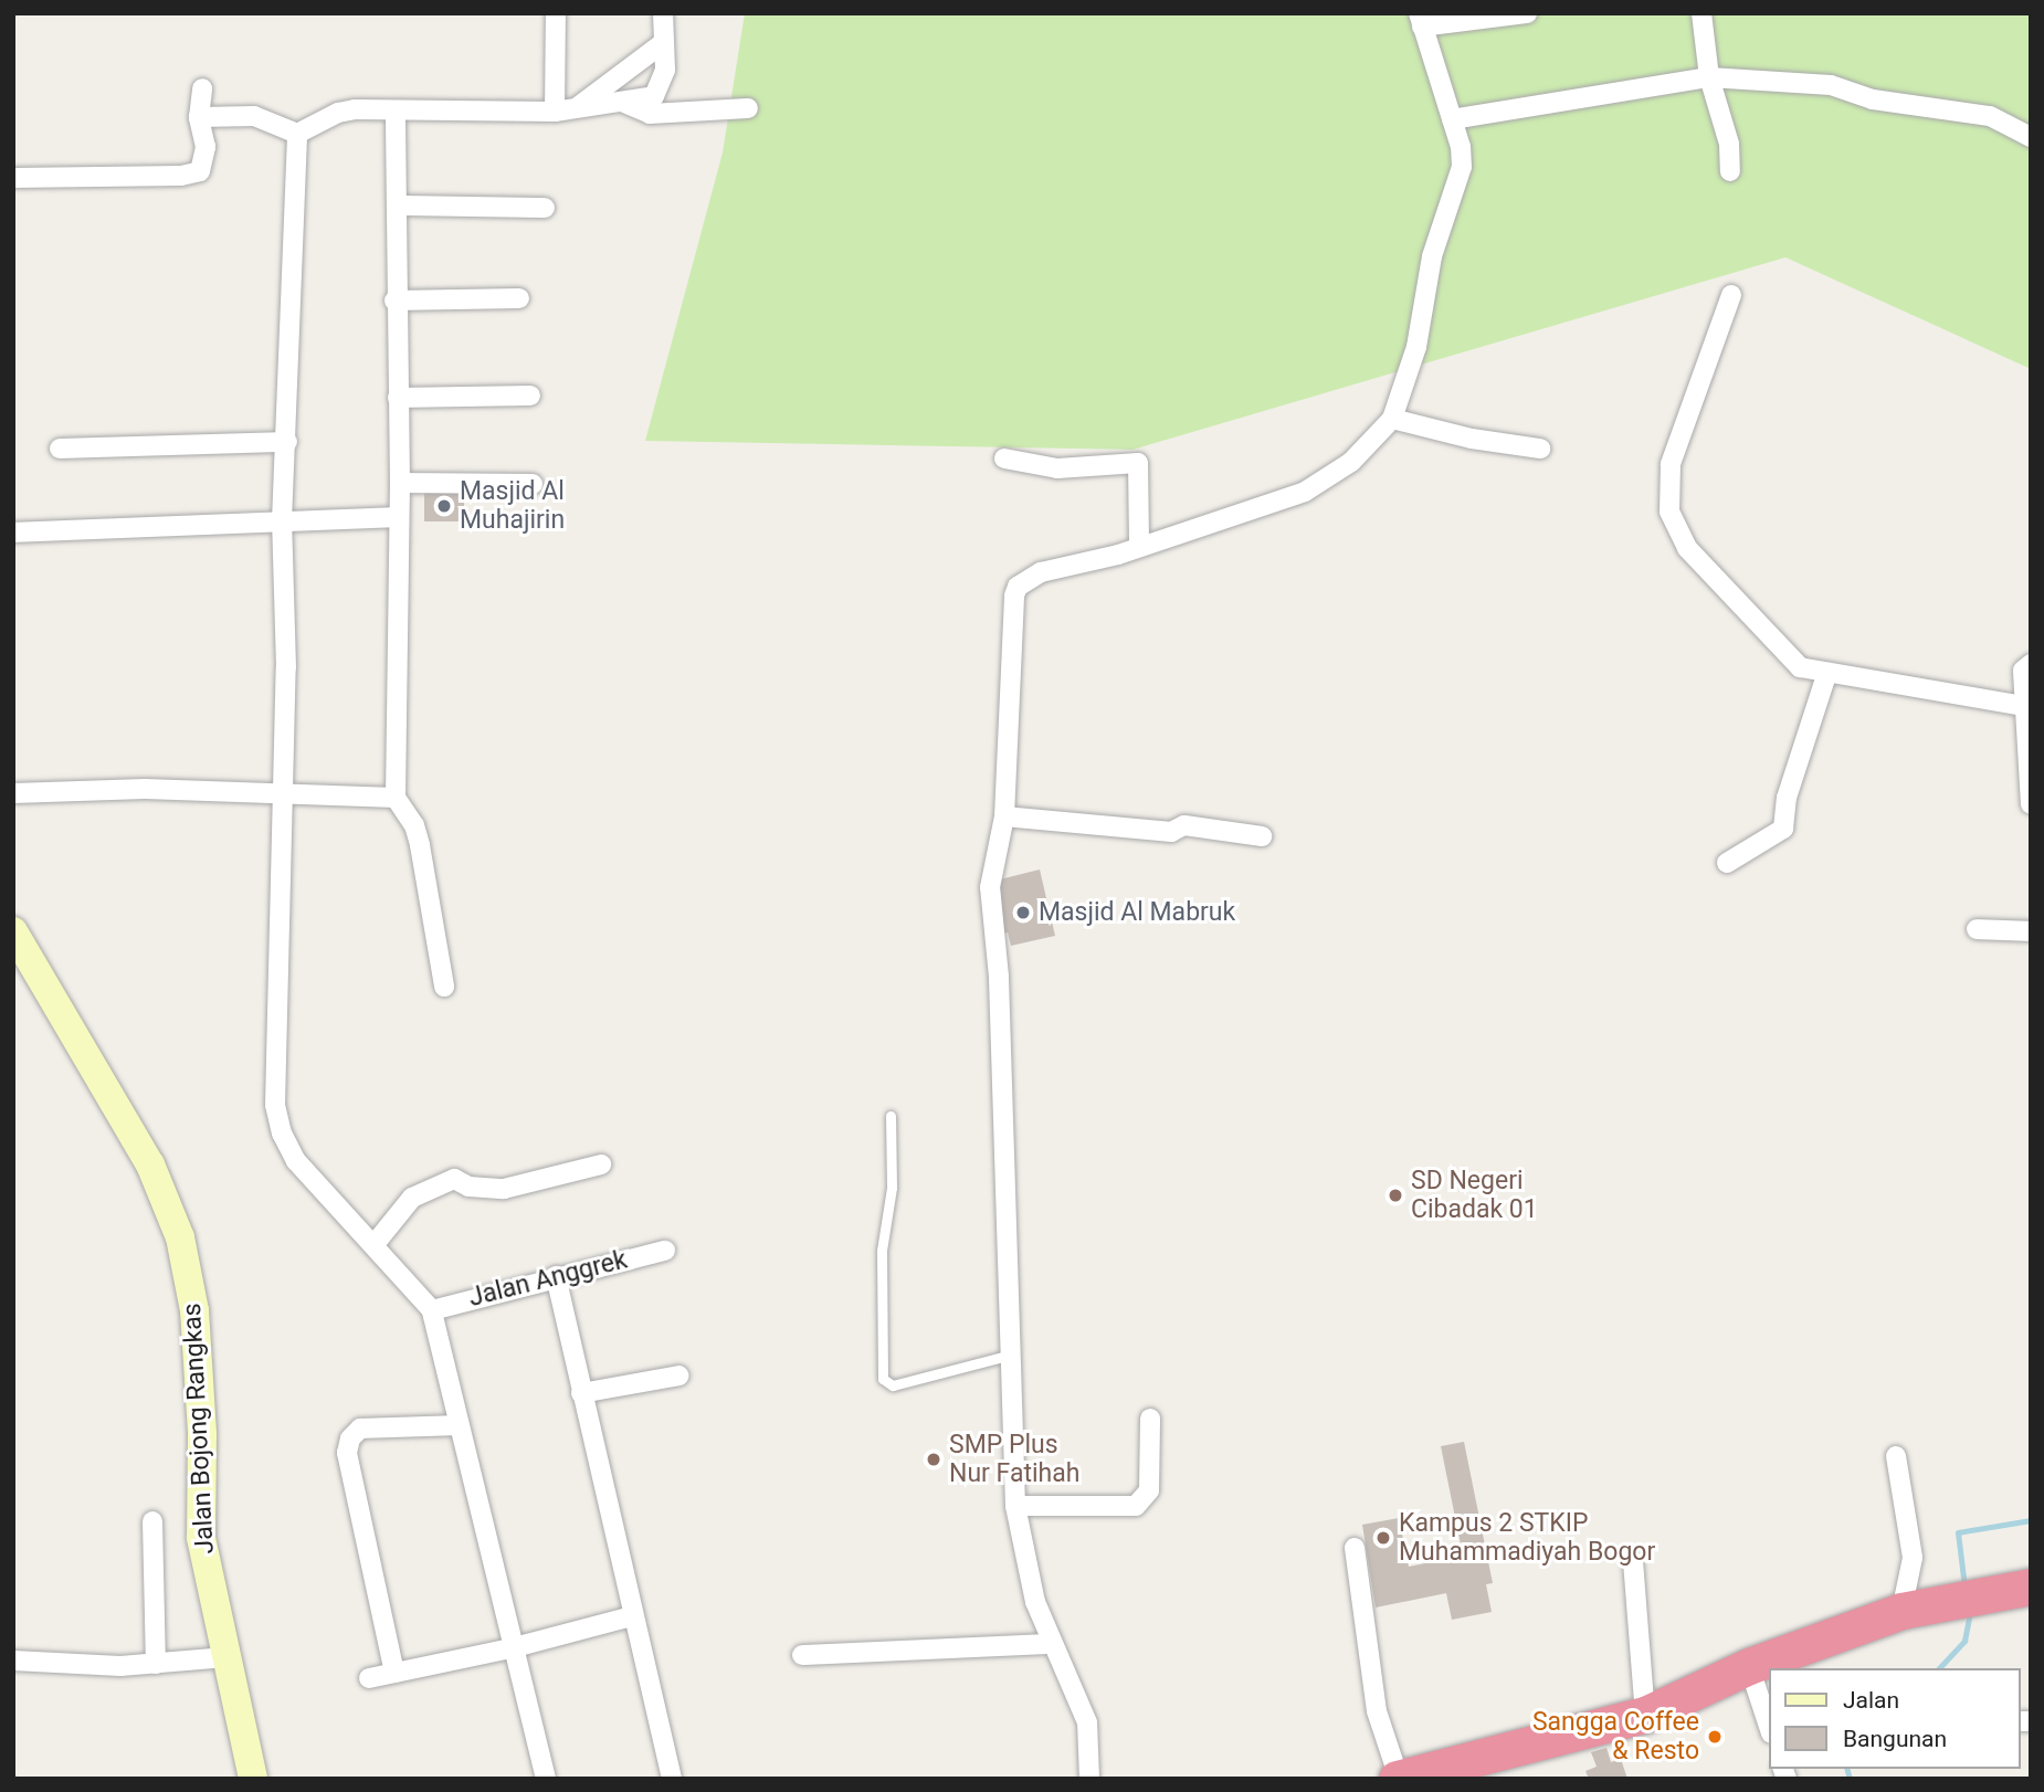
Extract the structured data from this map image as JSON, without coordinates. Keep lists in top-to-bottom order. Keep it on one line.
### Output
{"streets":{"main road":["Jalan Bojong Rangkas"],"street":["Jalan Anggrek"]},"places":["Masjid Al Muhajirin","Masjid Al Mabruk","SD Negeri Cibadak 01","SMP Plus Nur Fatihah","Kampus 2 STKIP Muhammadiyah Bogor","Sangga Coffee & Resto"],"legend":["Jalan","Bangunan"]}
